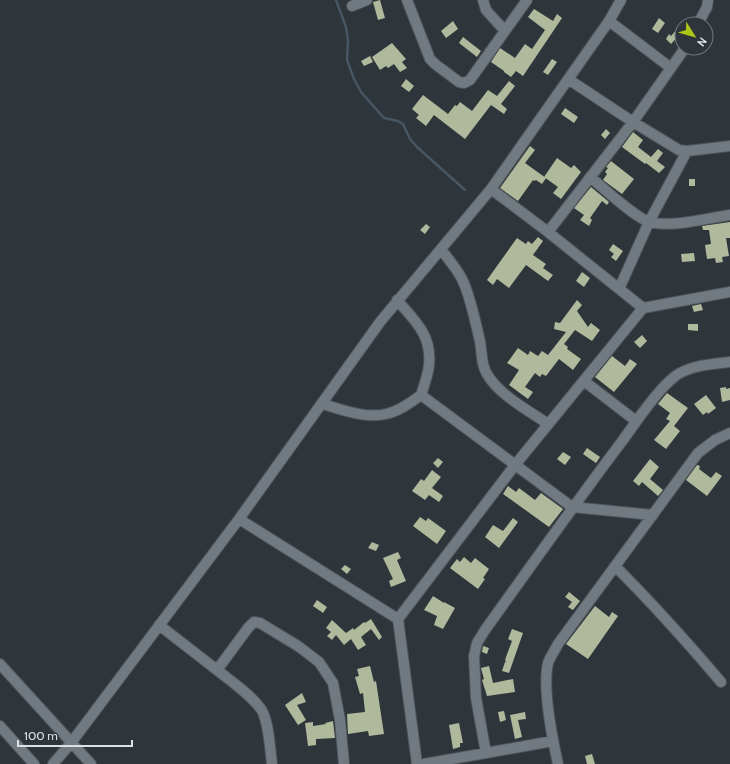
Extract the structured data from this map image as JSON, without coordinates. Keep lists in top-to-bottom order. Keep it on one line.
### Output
{"scale_bar":"100 m","north":"bottom right"}
